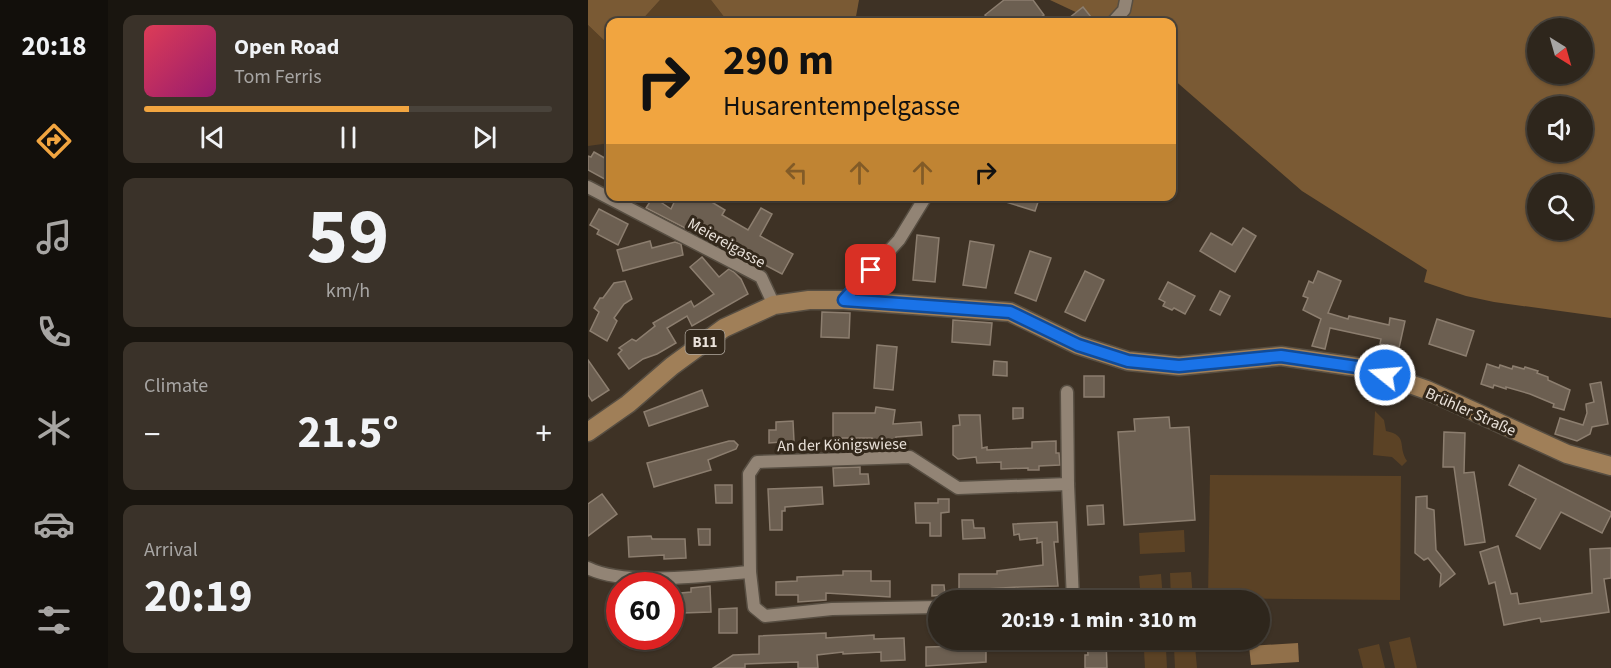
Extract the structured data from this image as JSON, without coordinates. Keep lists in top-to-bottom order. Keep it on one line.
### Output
{"streets":{"main road":["B11","Brühler Straße"],"street":["Meiereigasse","An der Königswiese"]},"crossings":[["Meiereigasse","Brühler Straße"]],"north":"bottom right","page":{"tabs":"20:18","turn":["290 m","Husarentempelgasse"],"song":["Open Road","Tom Ferris"],"tile":[["59","km/h"],"Climate",["Arrival","20:19"]],"heat":["−","21.5°","+"],"limit":"60","trip":"20:19 · 1 min · 310 m"}}
